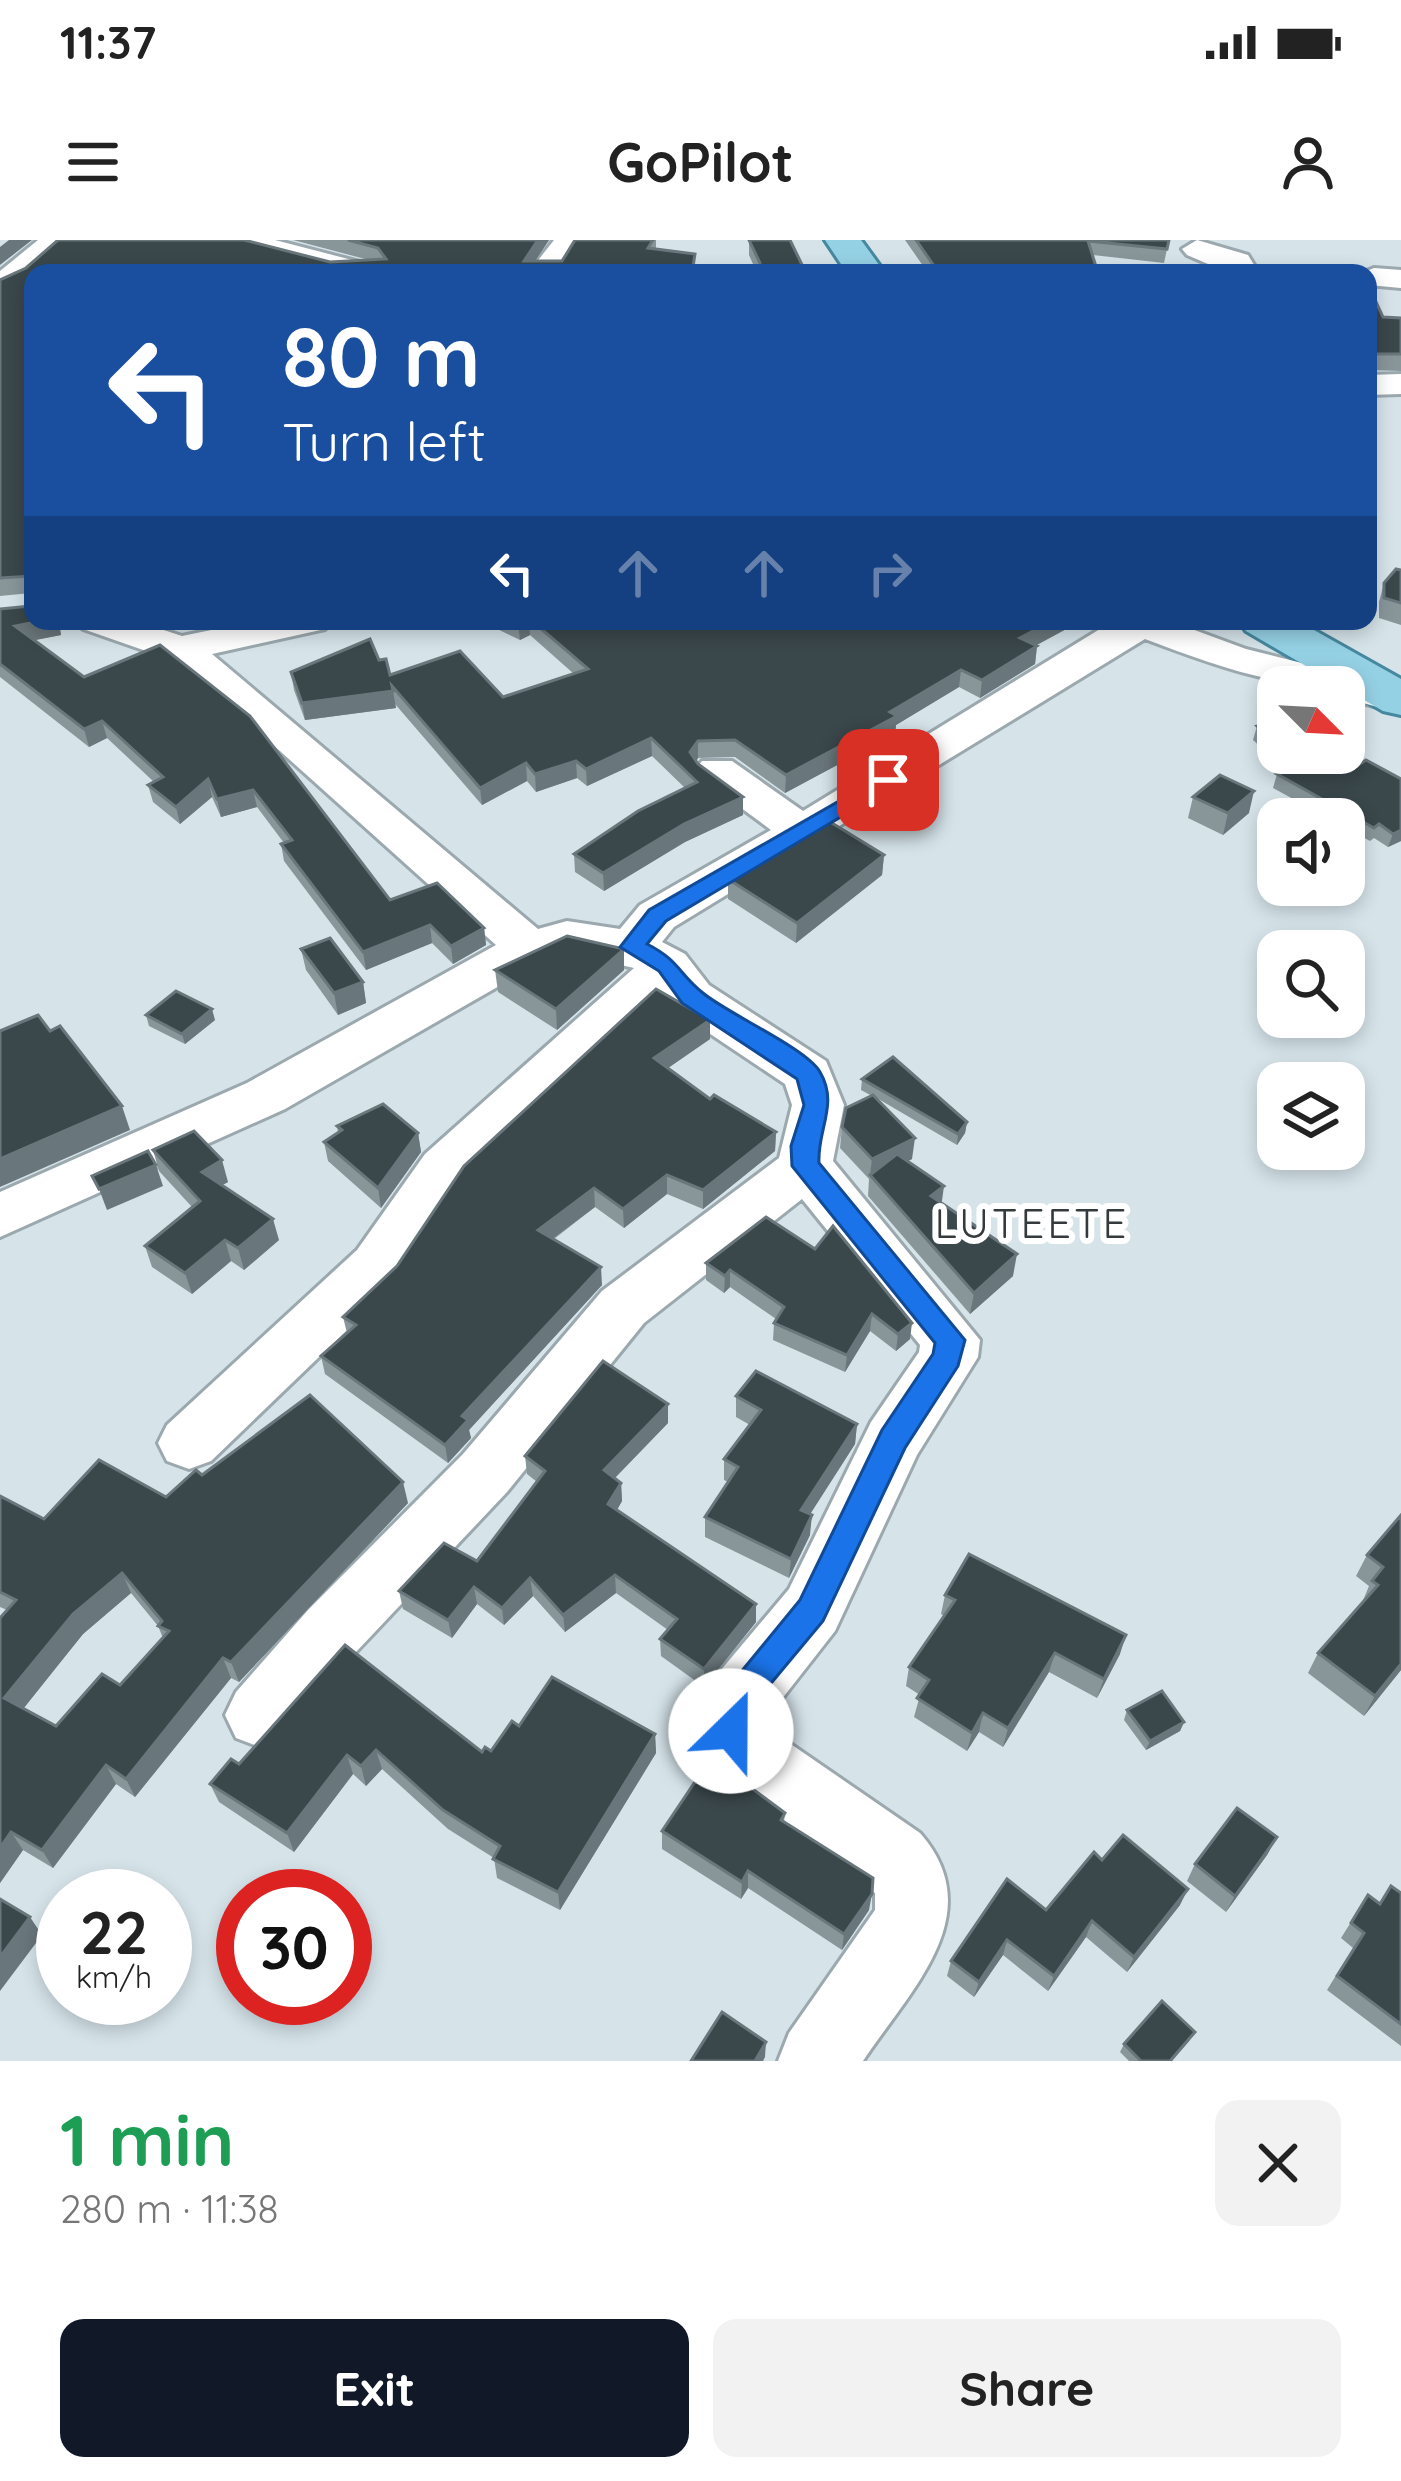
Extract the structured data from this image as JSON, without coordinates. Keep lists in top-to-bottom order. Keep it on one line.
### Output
{"districts":["LUTEETE"],"north":"bottom right","page":{"status":"11:37","header":"GoPilot","turn":["80 m","Turn left"],"speed":"22 km/h","limit":"30","heading":["1 min","280 m · 11:38"],"buttons":["Exit","Share"]}}
